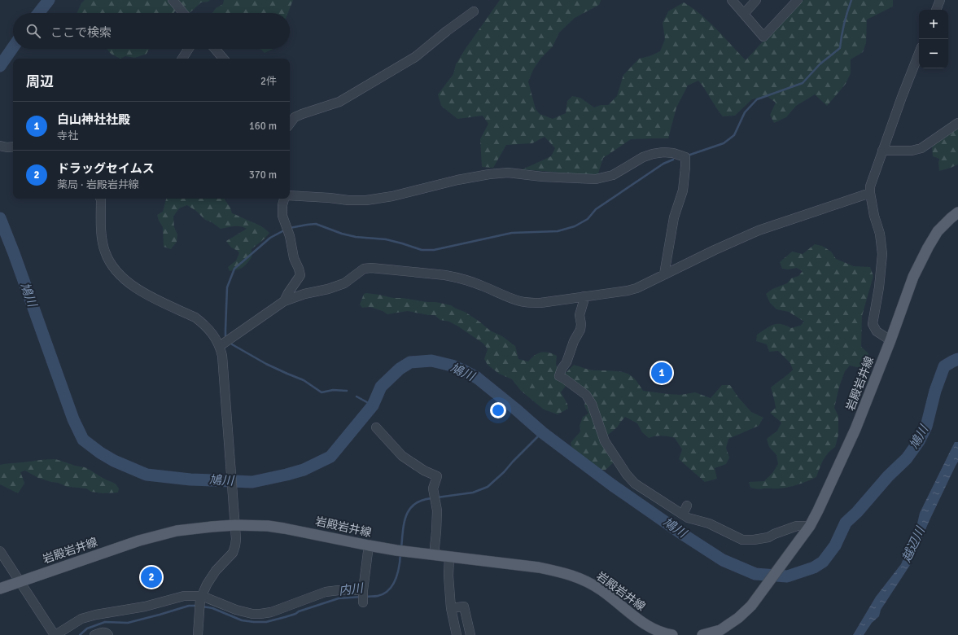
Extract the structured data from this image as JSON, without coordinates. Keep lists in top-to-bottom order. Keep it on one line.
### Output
{"streets":{"main road":["岩殿岩井線"]},"water":["鳩川","越辺川","内川"],"page":{"map_buttons":["+","−"],"search":"ここで検索","heading":["周辺","2件"],"list":[{"mark":"1","name":"白山神社社殿","note":"寺社","value":"160 m"},{"mark":"2","name":"ドラッグセイムス","note":"薬局 · 岩殿岩井線","value":"370 m"}],"pins":["1","2"]}}
